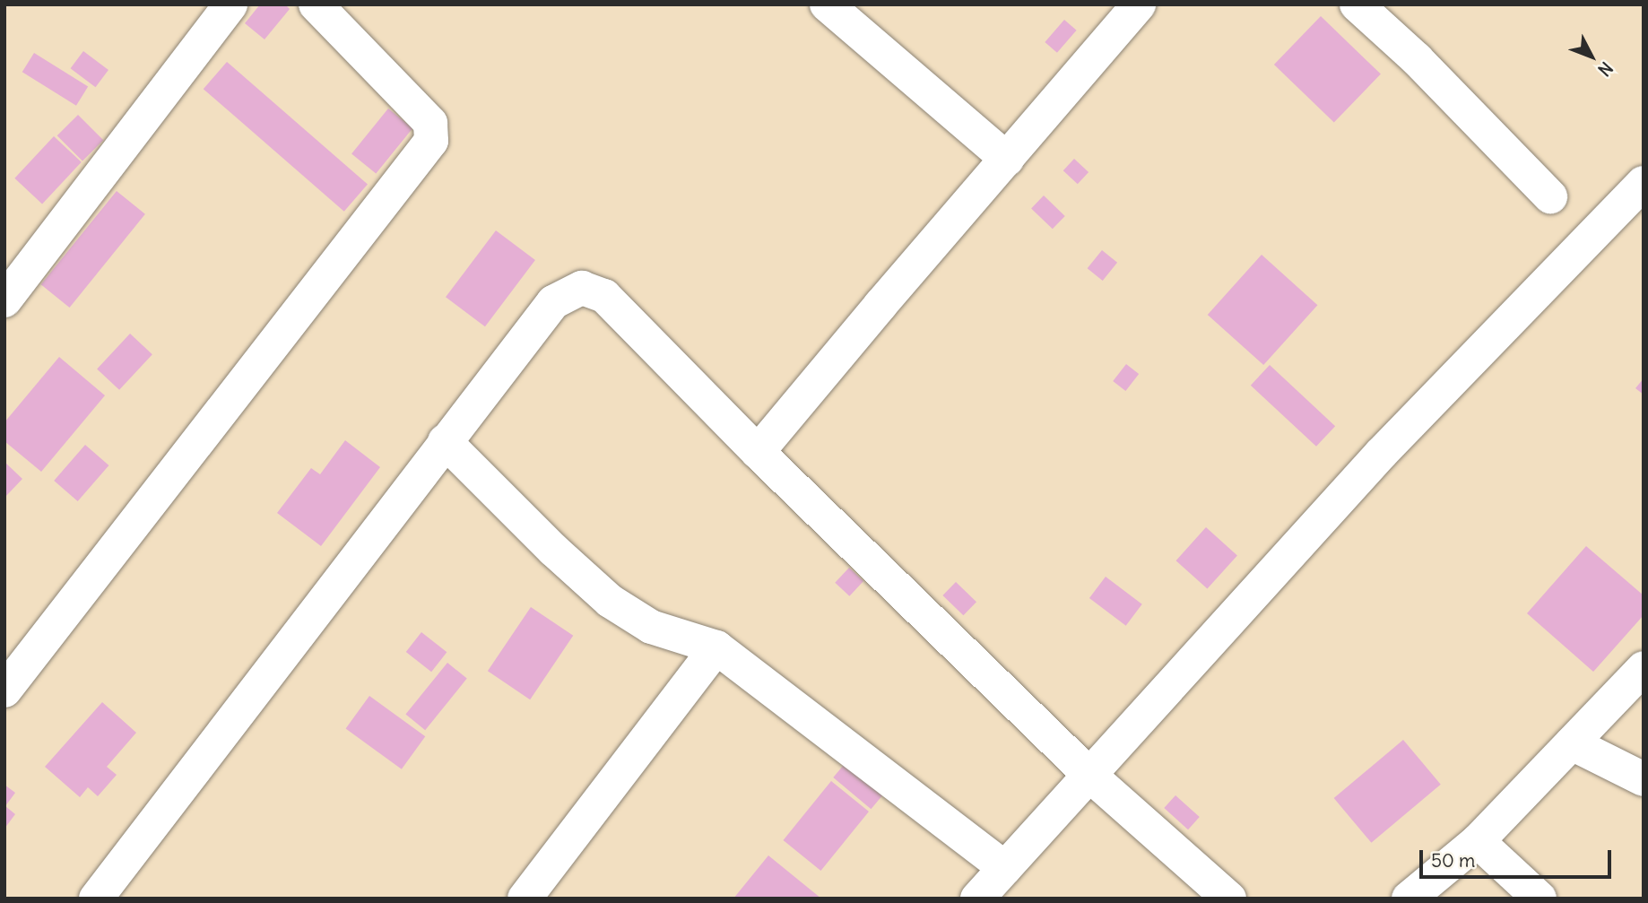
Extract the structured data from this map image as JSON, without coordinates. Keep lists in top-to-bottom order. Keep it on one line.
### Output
{"scale_bar":"50 m","north":"bottom right"}
